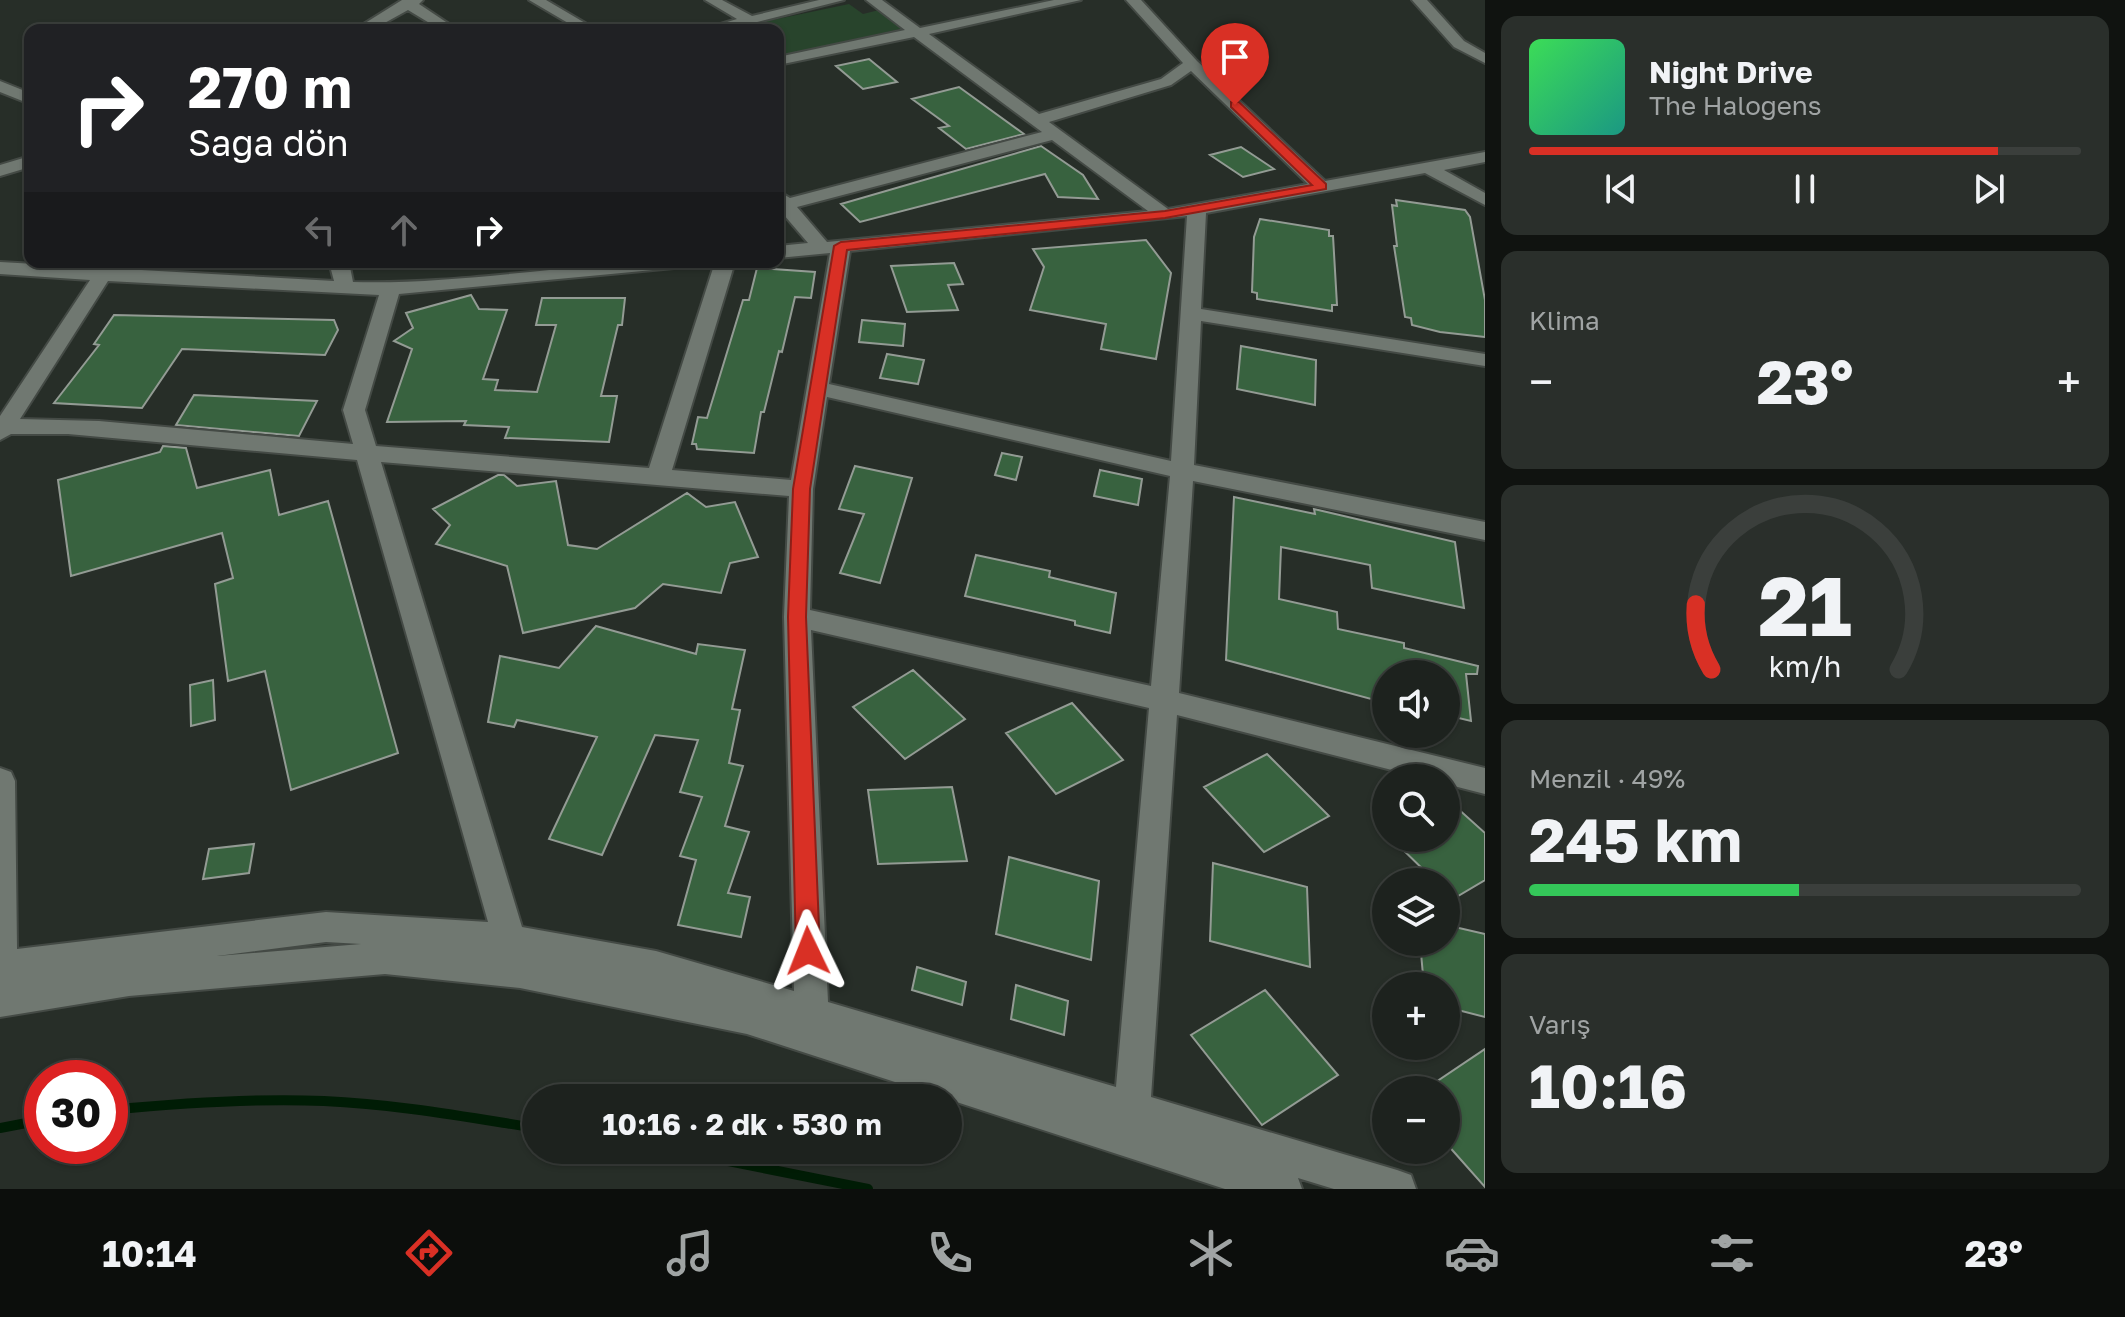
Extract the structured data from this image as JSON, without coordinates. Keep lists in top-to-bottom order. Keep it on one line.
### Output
{"page":{"turn":["270 m","Sağa dön"],"song":["Night Drive","The Halogens"],"tile":["Klima",["Menzil · 49%","245 km"],["Varış","10:16"]],"heat":["−","23°","+"],"map_buttons":["+","−"],"limit":"30","trip":"10:16 · 2 dk · 530 m","tabs":["10:14","23°"],"gauge":["21","km/h"]}}
